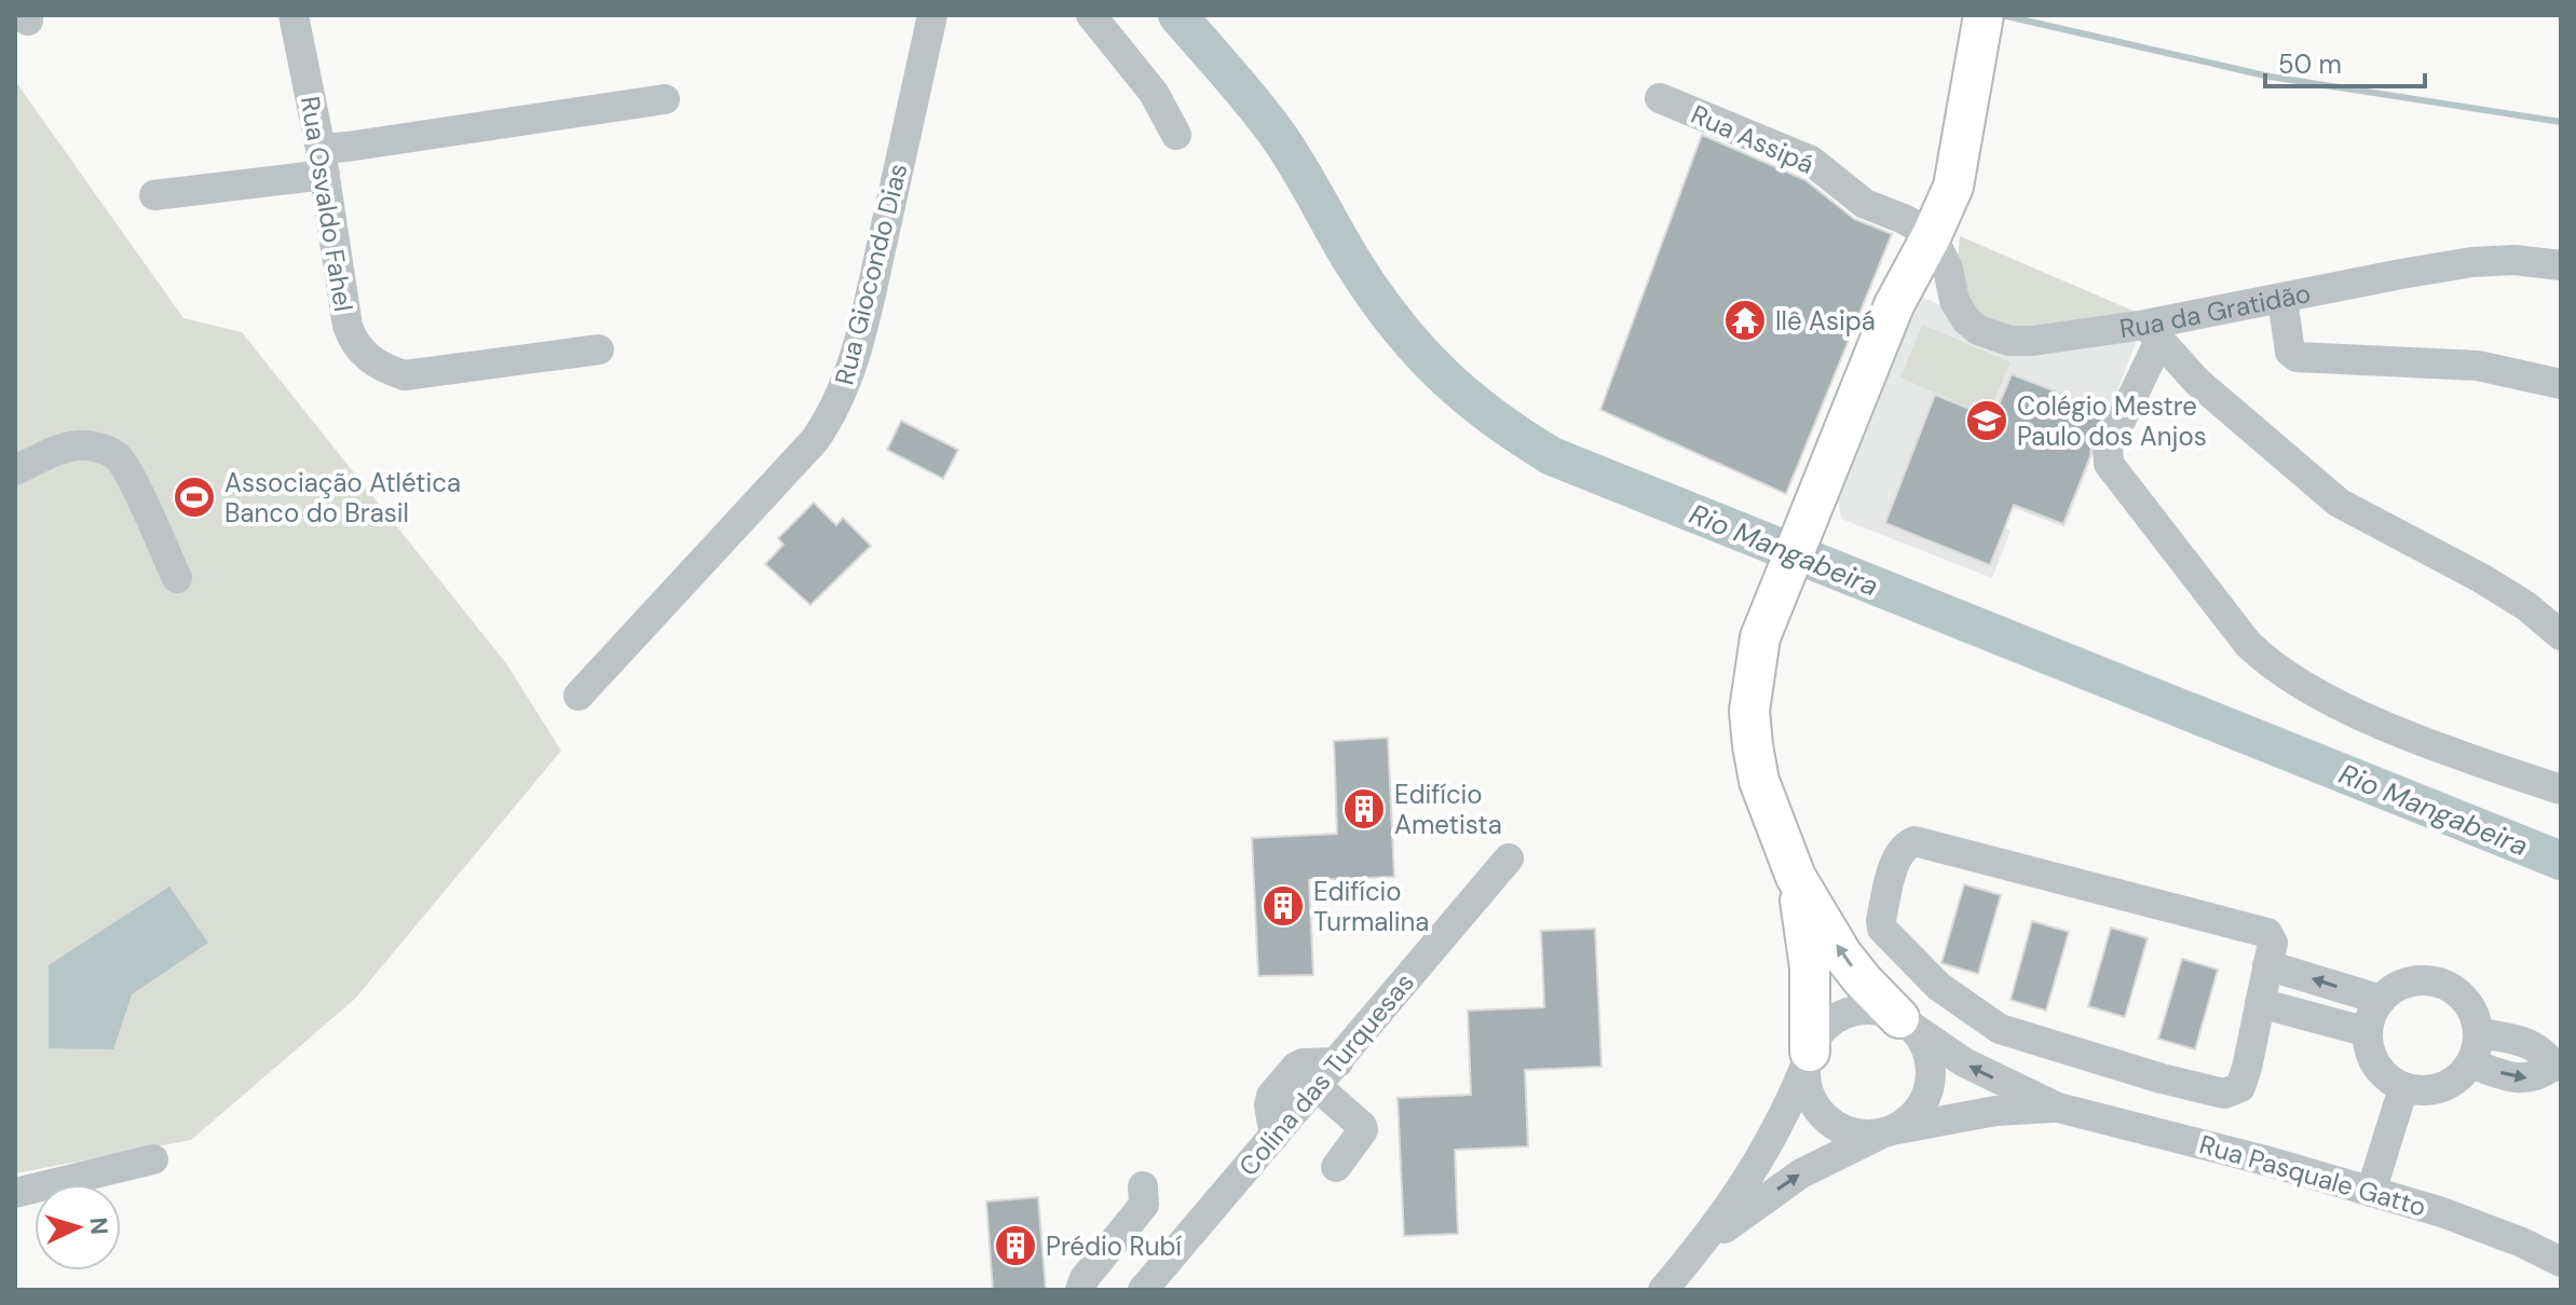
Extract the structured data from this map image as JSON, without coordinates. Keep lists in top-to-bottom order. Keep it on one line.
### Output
{"streets":{"street":["Rua Assipá","Rua Osvaldo Fahel","Rua Giocondo Dias","Rua da Gratidão","Colina das Turquesas","Rua Pasquale Gatto"]},"crossings":[["Rua Assipá","Rua da Gratidão"]],"water":["Rio Mangabeira"],"places":{"temple":["Ilê Asipá"],"school or university":["Colégio Mestre Paulo dos Anjos"],"sports":["Associação Atlética Banco do Brasil"],"building":["Edifício Ametista","Edifício Turmalina","Prédio Rubí"]},"scale_bar":"50 m","north":"right"}
